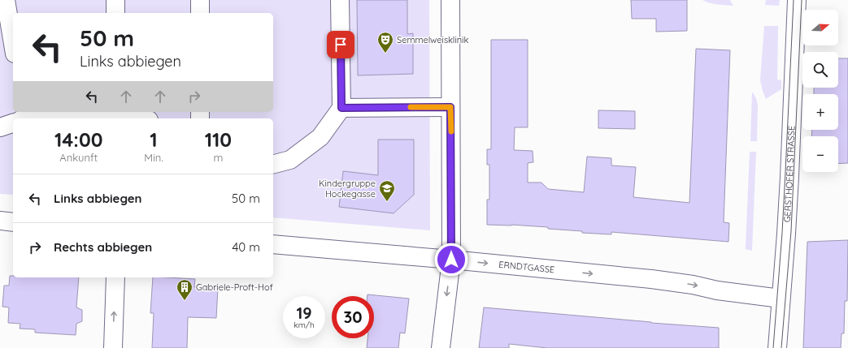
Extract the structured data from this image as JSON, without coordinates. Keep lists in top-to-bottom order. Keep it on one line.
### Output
{"streets":{"street":["GERSTHOFER STRASSE","ERNDTGASSE"]},"crossings":[["GERSTHOFER STRASSE","ERNDTGASSE"]],"one_way":["ERNDTGASSE"],"places":{"theatre":["Semmelweisklinik"],"school or university":["Kindergruppe Hockegasse"],"building":["Gabriele-Proft-Hof"]},"north":"right","page":{"map_buttons":["+","−"],"turn":["50 m","Links abbiegen"],"eta":["14:00","Ankunft","1","Min.","110","m"],"list":[{"name":"Links abbiegen","value":"50 m"},{"name":"Rechts abbiegen","value":"40 m"}],"speed":"19 km/h","limit":"30"}}
